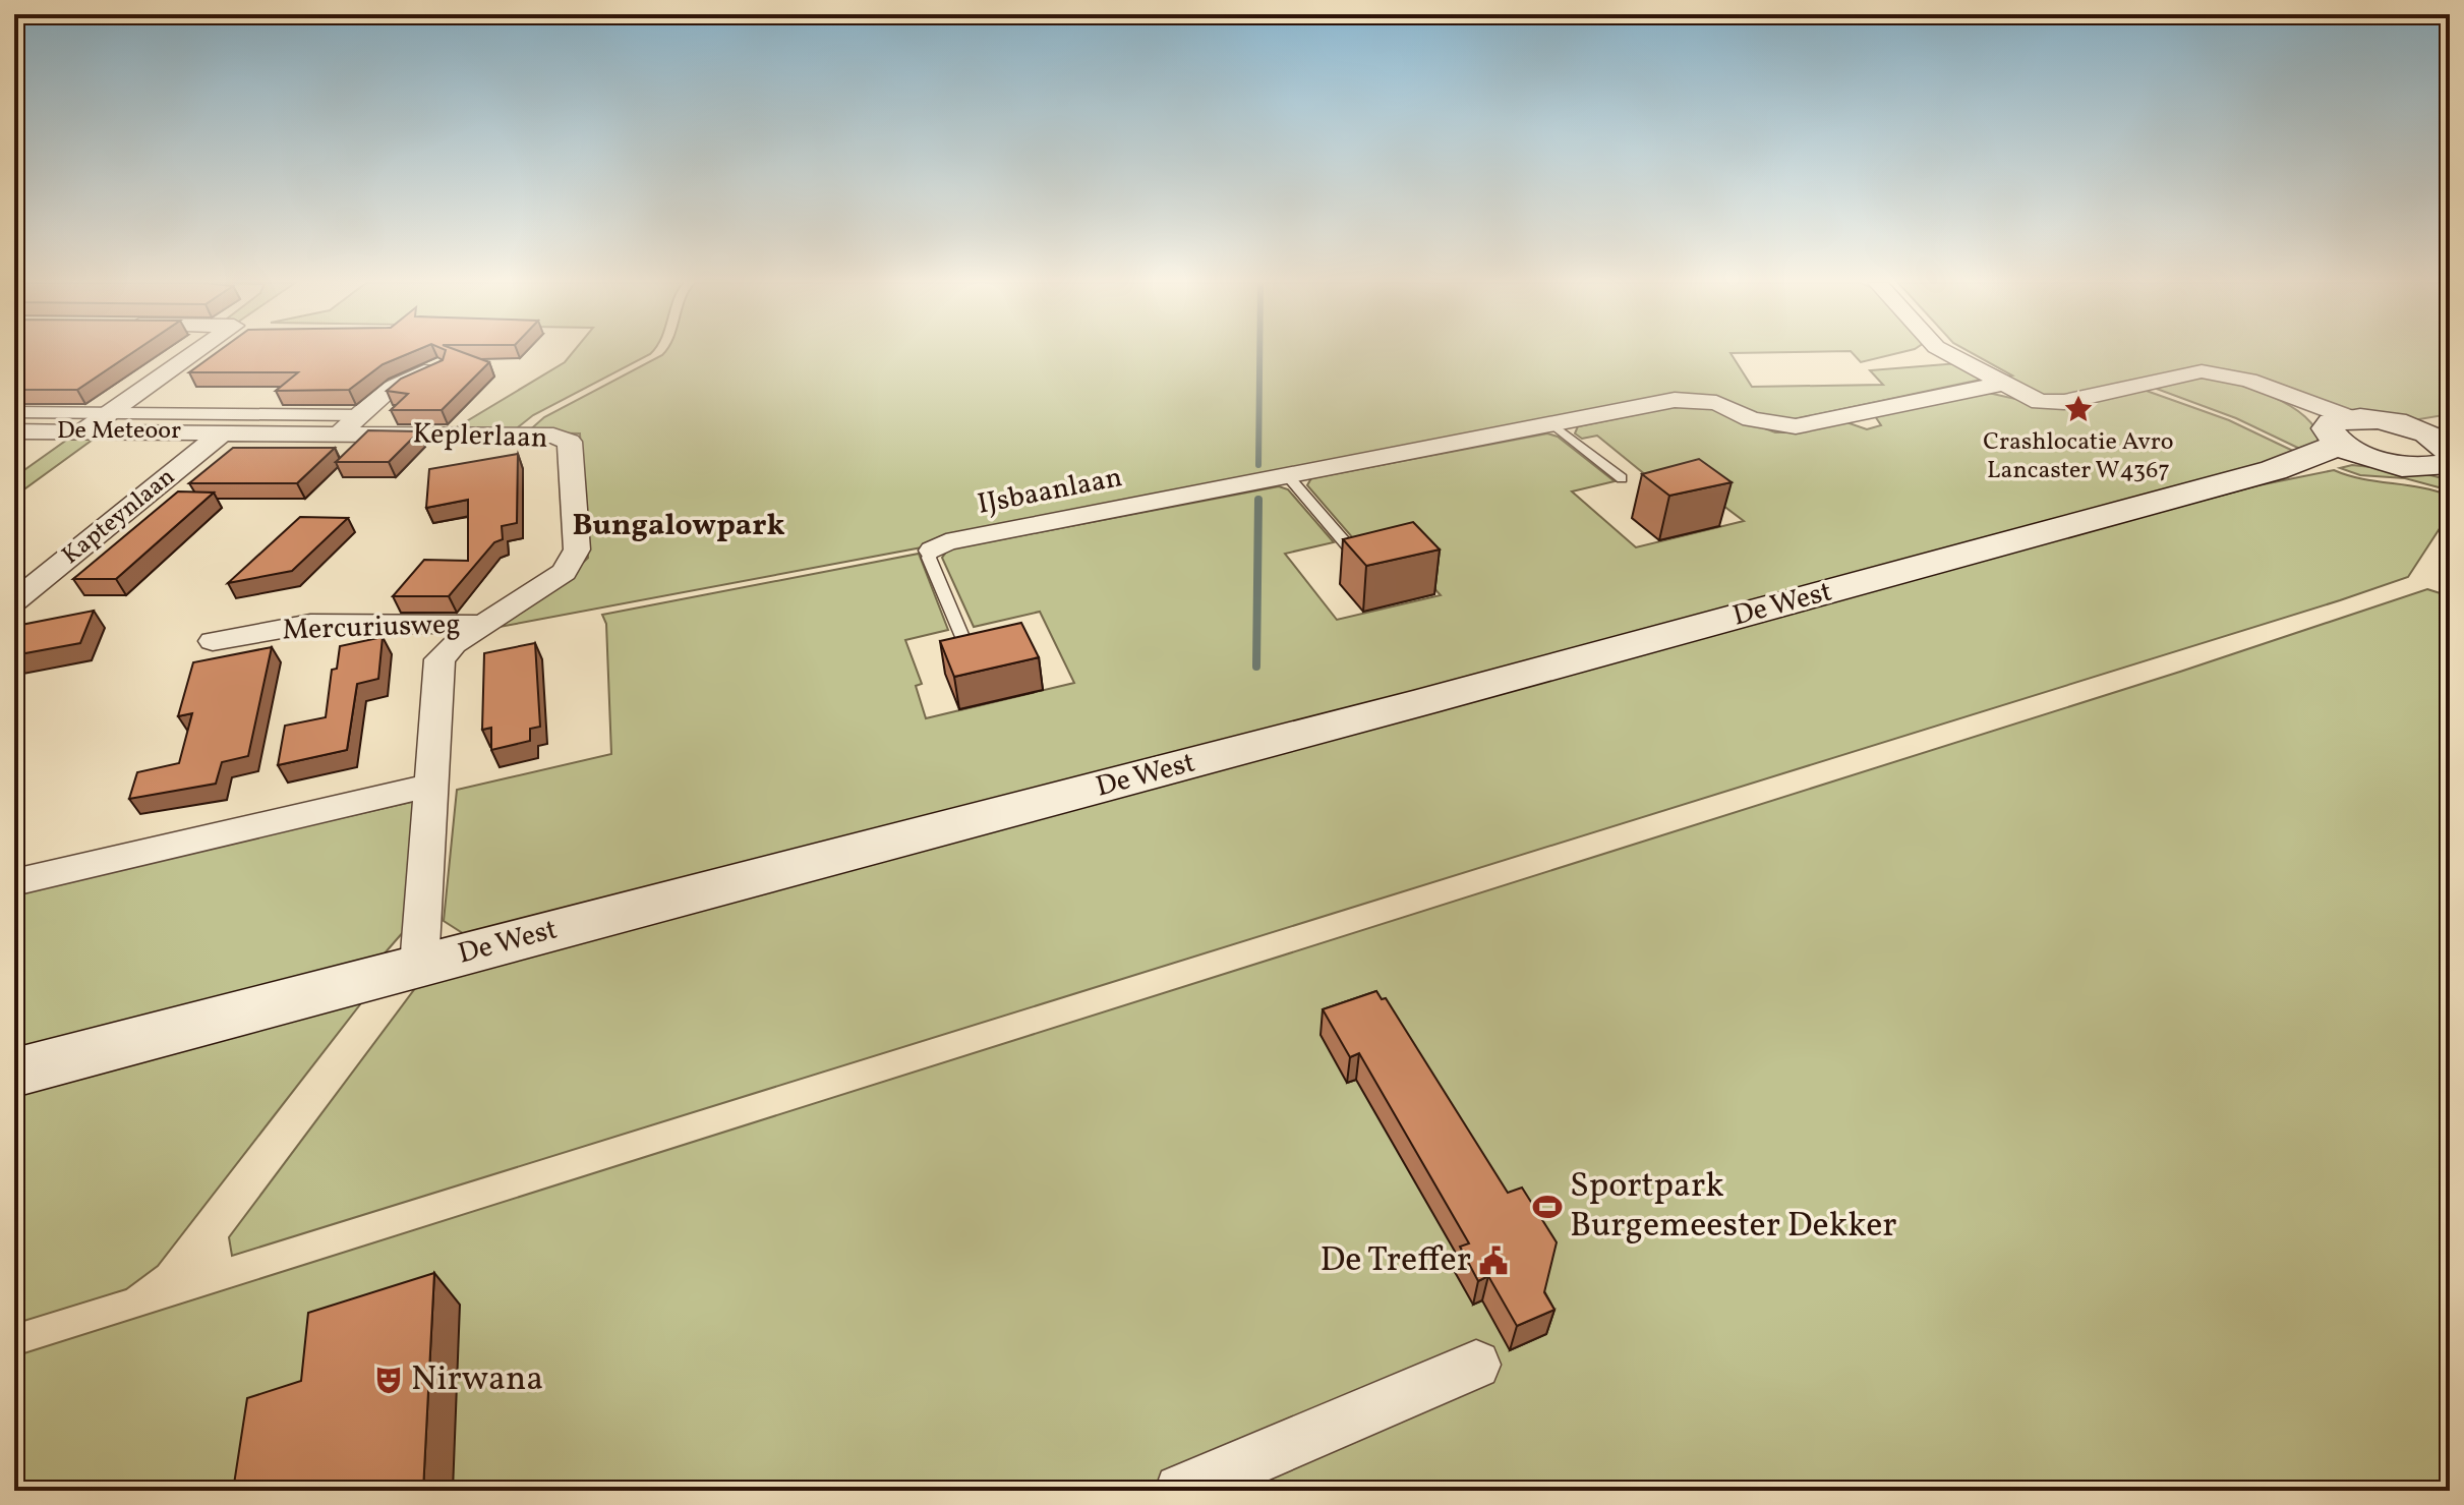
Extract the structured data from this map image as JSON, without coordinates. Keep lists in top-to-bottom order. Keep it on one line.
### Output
{"streets":{"main road":["De West"],"street":["De Meteoor","Keplerlaan","IJsbaanlaan","Kapteynlaan","Mercuriusweg"]},"crossings":[["De Meteoor","Keplerlaan"],["De Meteoor","Kapteynlaan"],["Keplerlaan","Kapteynlaan"],["Keplerlaan","De West"],["Keplerlaan","Mercuriusweg"]],"districts":["Bungalowpark"],"places":{"place":["Crashlocatie Avro Lancaster W4367"],"sports":["Sportpark Burgemeester Dekker"],"public building":["De Treffer"],"theatre":["Nirwana"]}}
